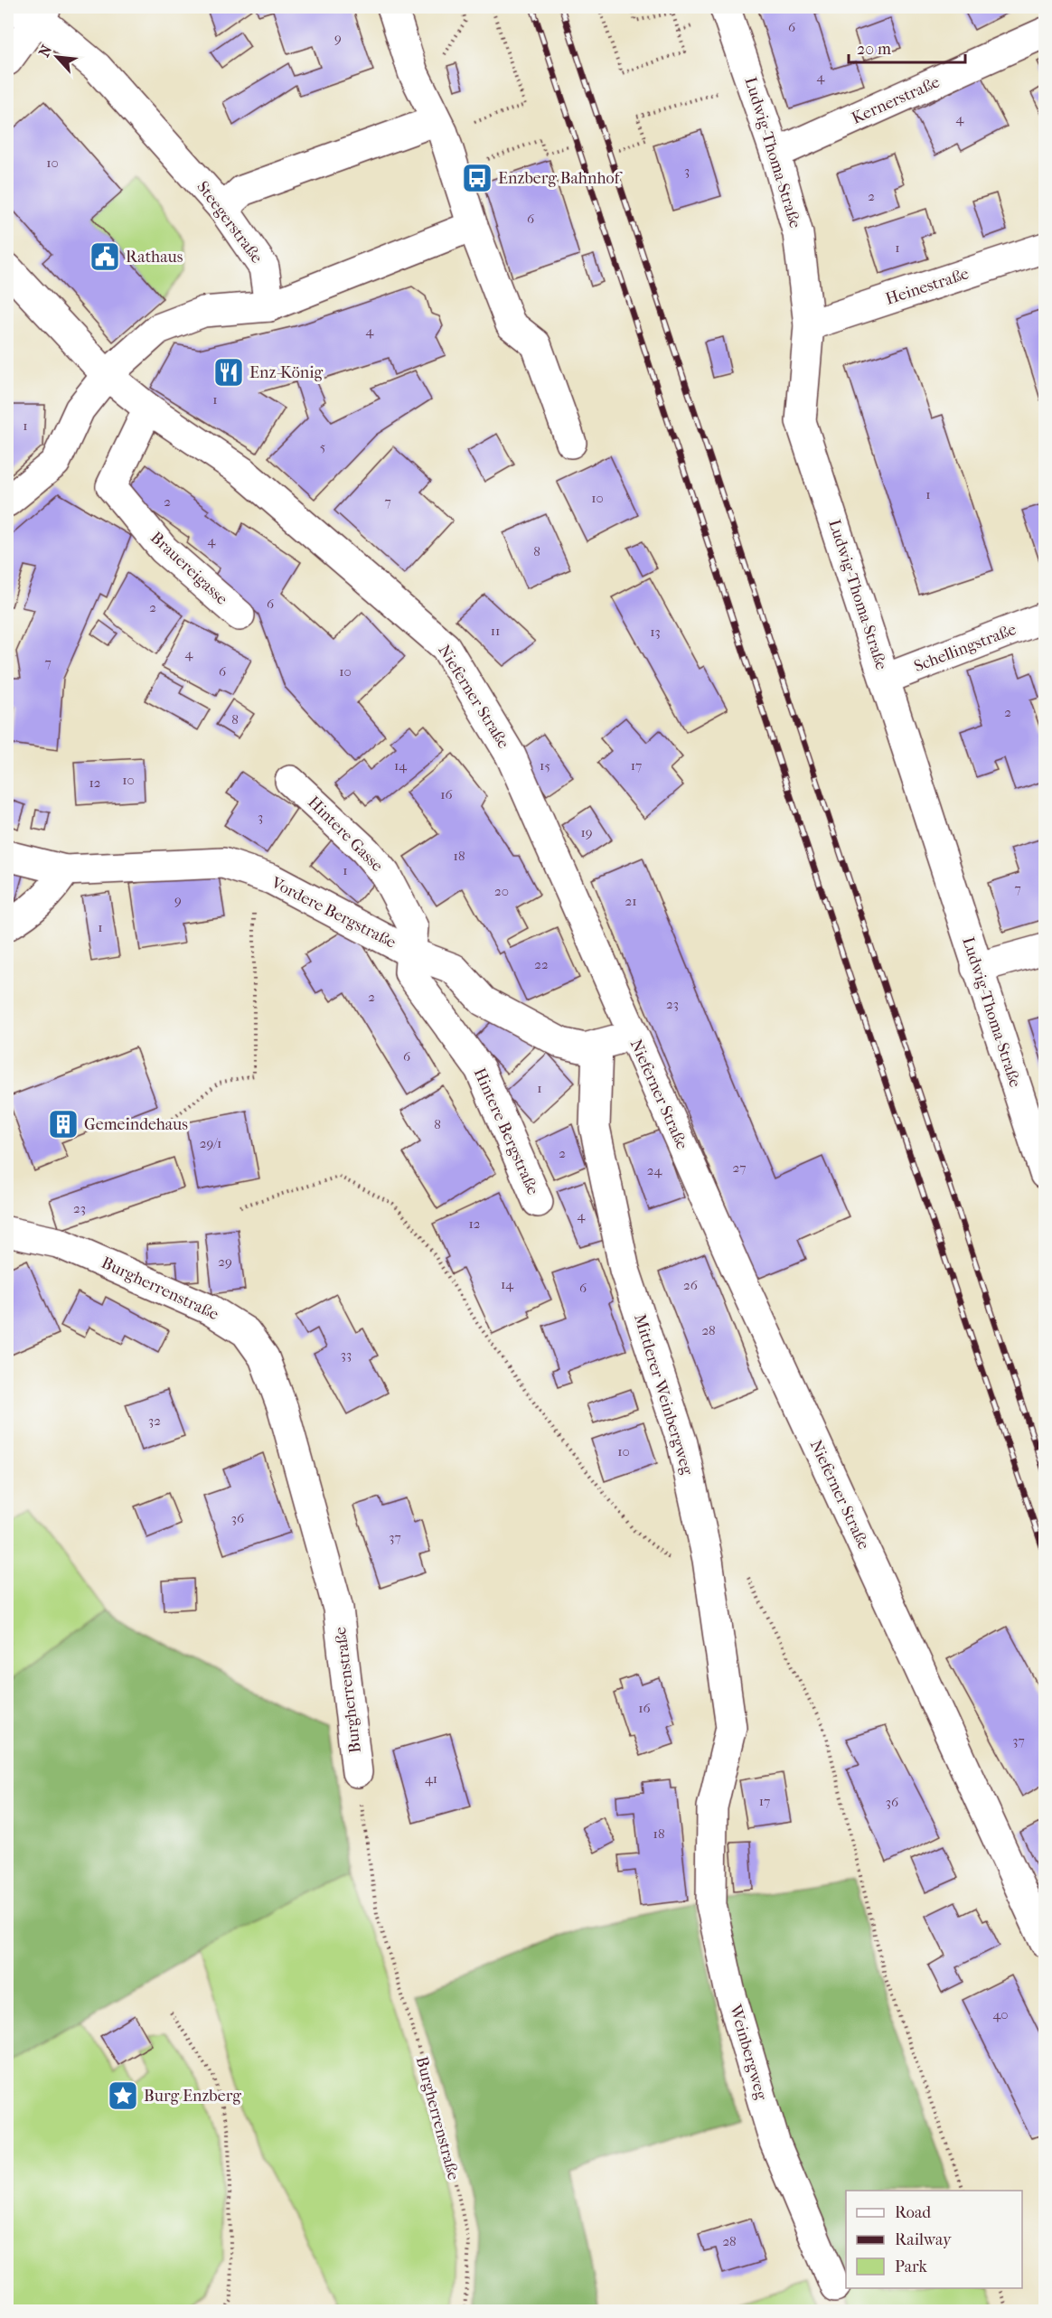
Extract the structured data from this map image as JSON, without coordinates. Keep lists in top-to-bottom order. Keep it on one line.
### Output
{"streets":{"street":["Kernerstraße","Ludwig-Thoma-Straße","Steegerstraße","Heinestraße","Brauereigasse","Schellingstraße","Nieferner Straße","Hintere Gasse","Vordere Bergstraße","Hintere Bergstraße","Burgherrenstraße","Mittlerer Weinbergweg","Weinbergweg"]},"crossings":[["Kernerstraße","Ludwig-Thoma-Straße"],["Ludwig-Thoma-Straße","Heinestraße"],["Ludwig-Thoma-Straße","Schellingstraße"],["Brauereigasse","Nieferner Straße"],["Nieferner Straße","Vordere Bergstraße"],["Hintere Gasse","Vordere Bergstraße"],["Hintere Gasse","Hintere Bergstraße"],["Vordere Bergstraße","Hintere Bergstraße"],["Vordere Bergstraße","Mittlerer Weinbergweg"],["Mittlerer Weinbergweg","Weinbergweg"]],"places":{"bus stop":["Enzberg Bahnhof"],"public building":["Rathaus"],"restaurant":["Enz-König"],"building":["Gemeindehaus"],"place":["Burg Enzberg"]},"house_numbers":["6","9","4","4","10","3","2","6","1","4","1","1","5","1","10","2","7","4","8","6","2","11","13","4","7","6","10","2","8","14","15","17","10","12","16","3","19","18","1","7","20","9","21","1","22","2","23","6","1","8","29/1","2","27","24","23","4","12","29","14","26","6","28","33","32","10","36","37","16","37","41","17","36","18","40","28"],"legend":["Road","Railway","Park"],"scale_bar":"20 m","north":"top left"}
